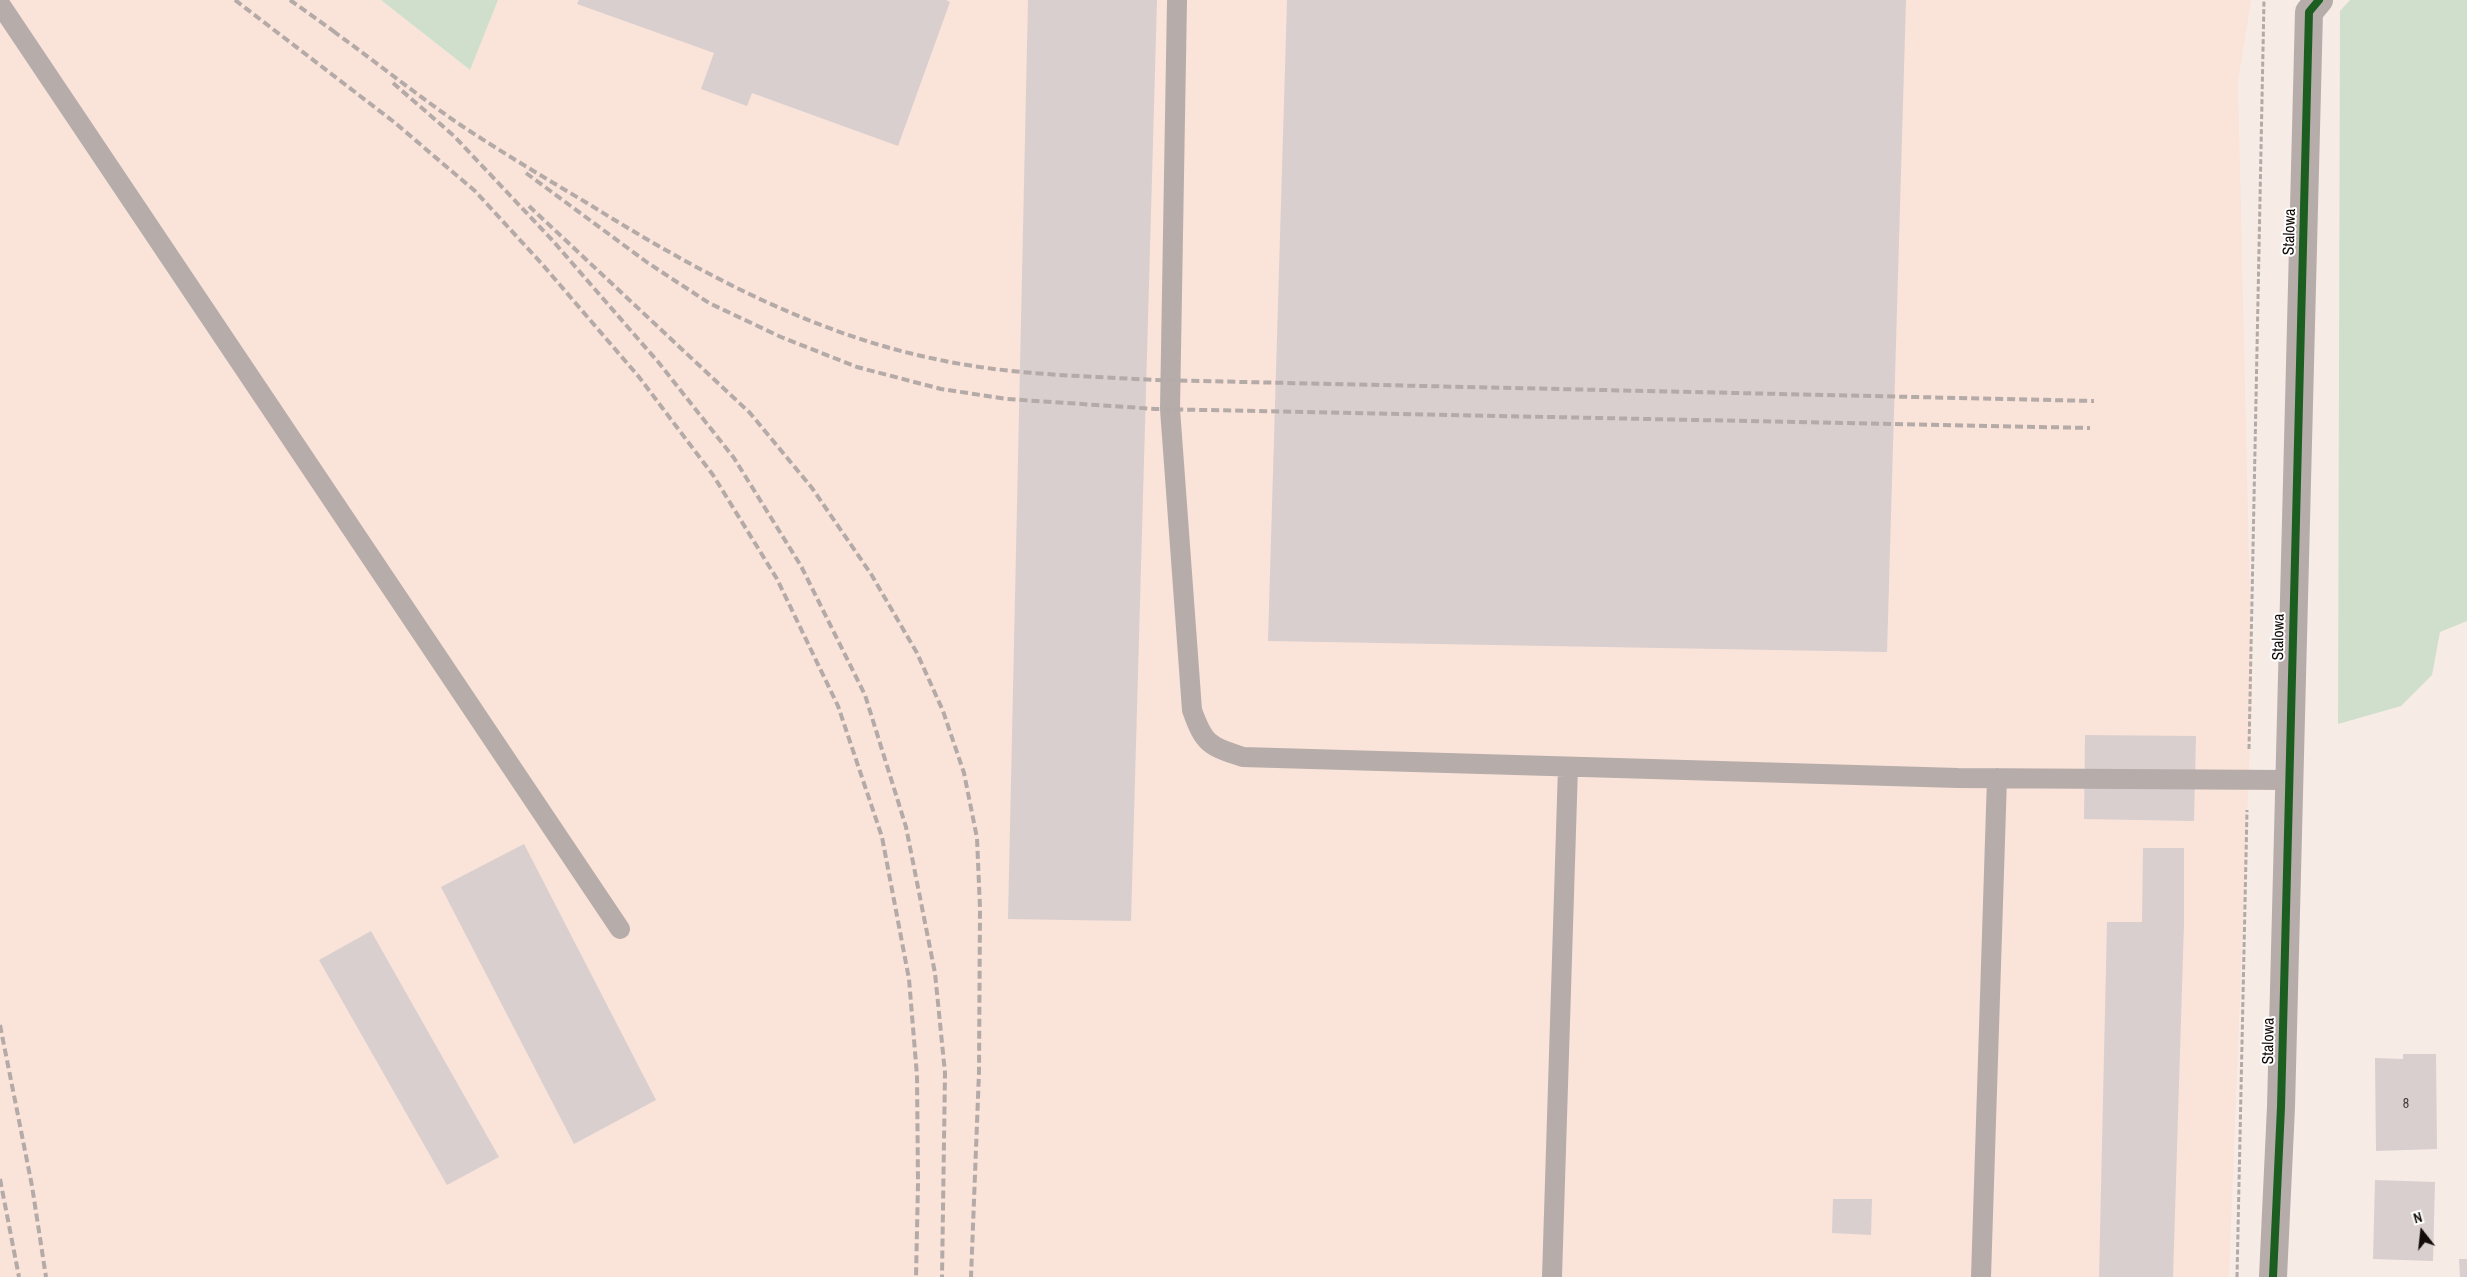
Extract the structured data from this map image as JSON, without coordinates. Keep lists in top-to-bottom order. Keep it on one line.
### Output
{"streets":{"street":["Stalowa"]},"house_numbers":["8"],"north":"top"}
